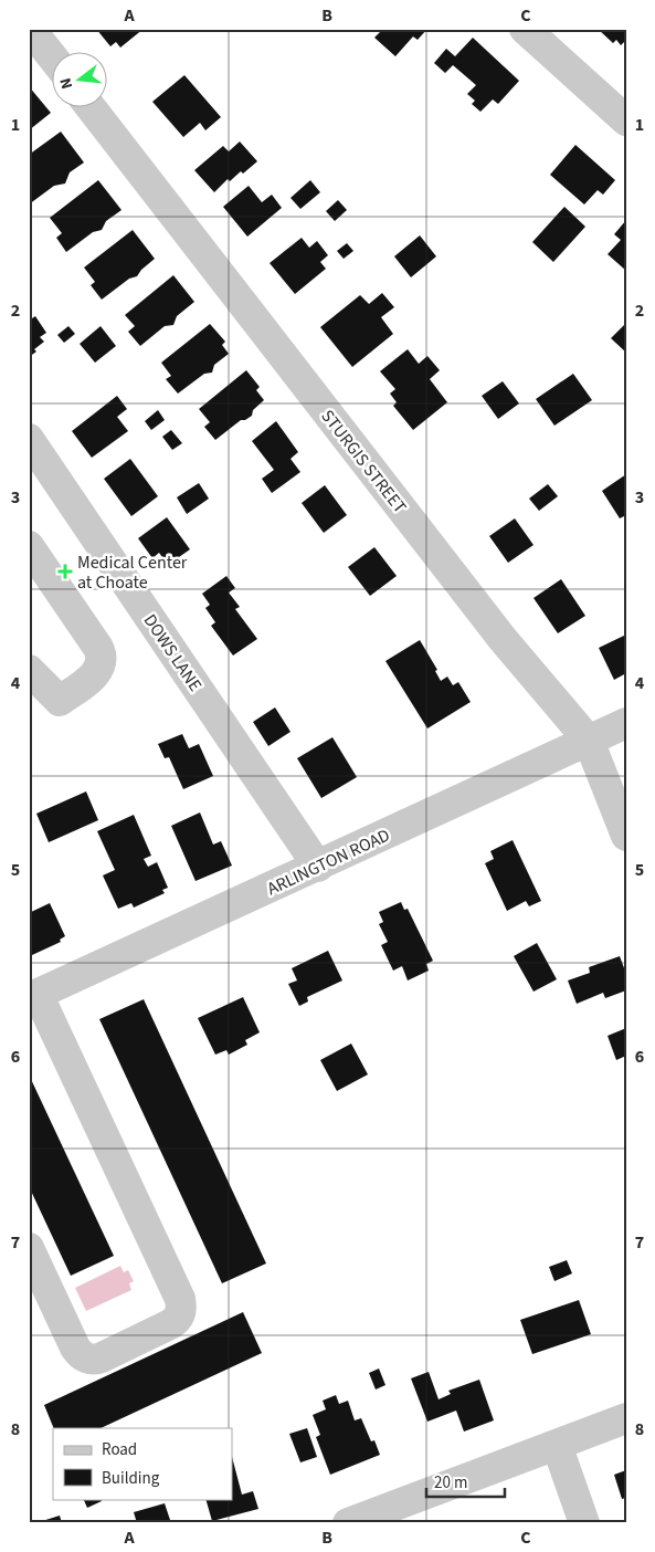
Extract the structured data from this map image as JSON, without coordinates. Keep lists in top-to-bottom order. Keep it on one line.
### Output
{"streets":{"street":["STURGIS STREET","DOWS LANE","ARLINGTON ROAD"]},"crossings":[["STURGIS STREET","ARLINGTON ROAD"],["DOWS LANE","ARLINGTON ROAD"]],"places":{"health":["Medical Center at Choate"]},"legend":["Road","Building"],"scale_bar":"20 m","north":"left","grid":{"columns":["A","B","C"],"rows":["1","2","3","4","5","6","7","8"]}}
